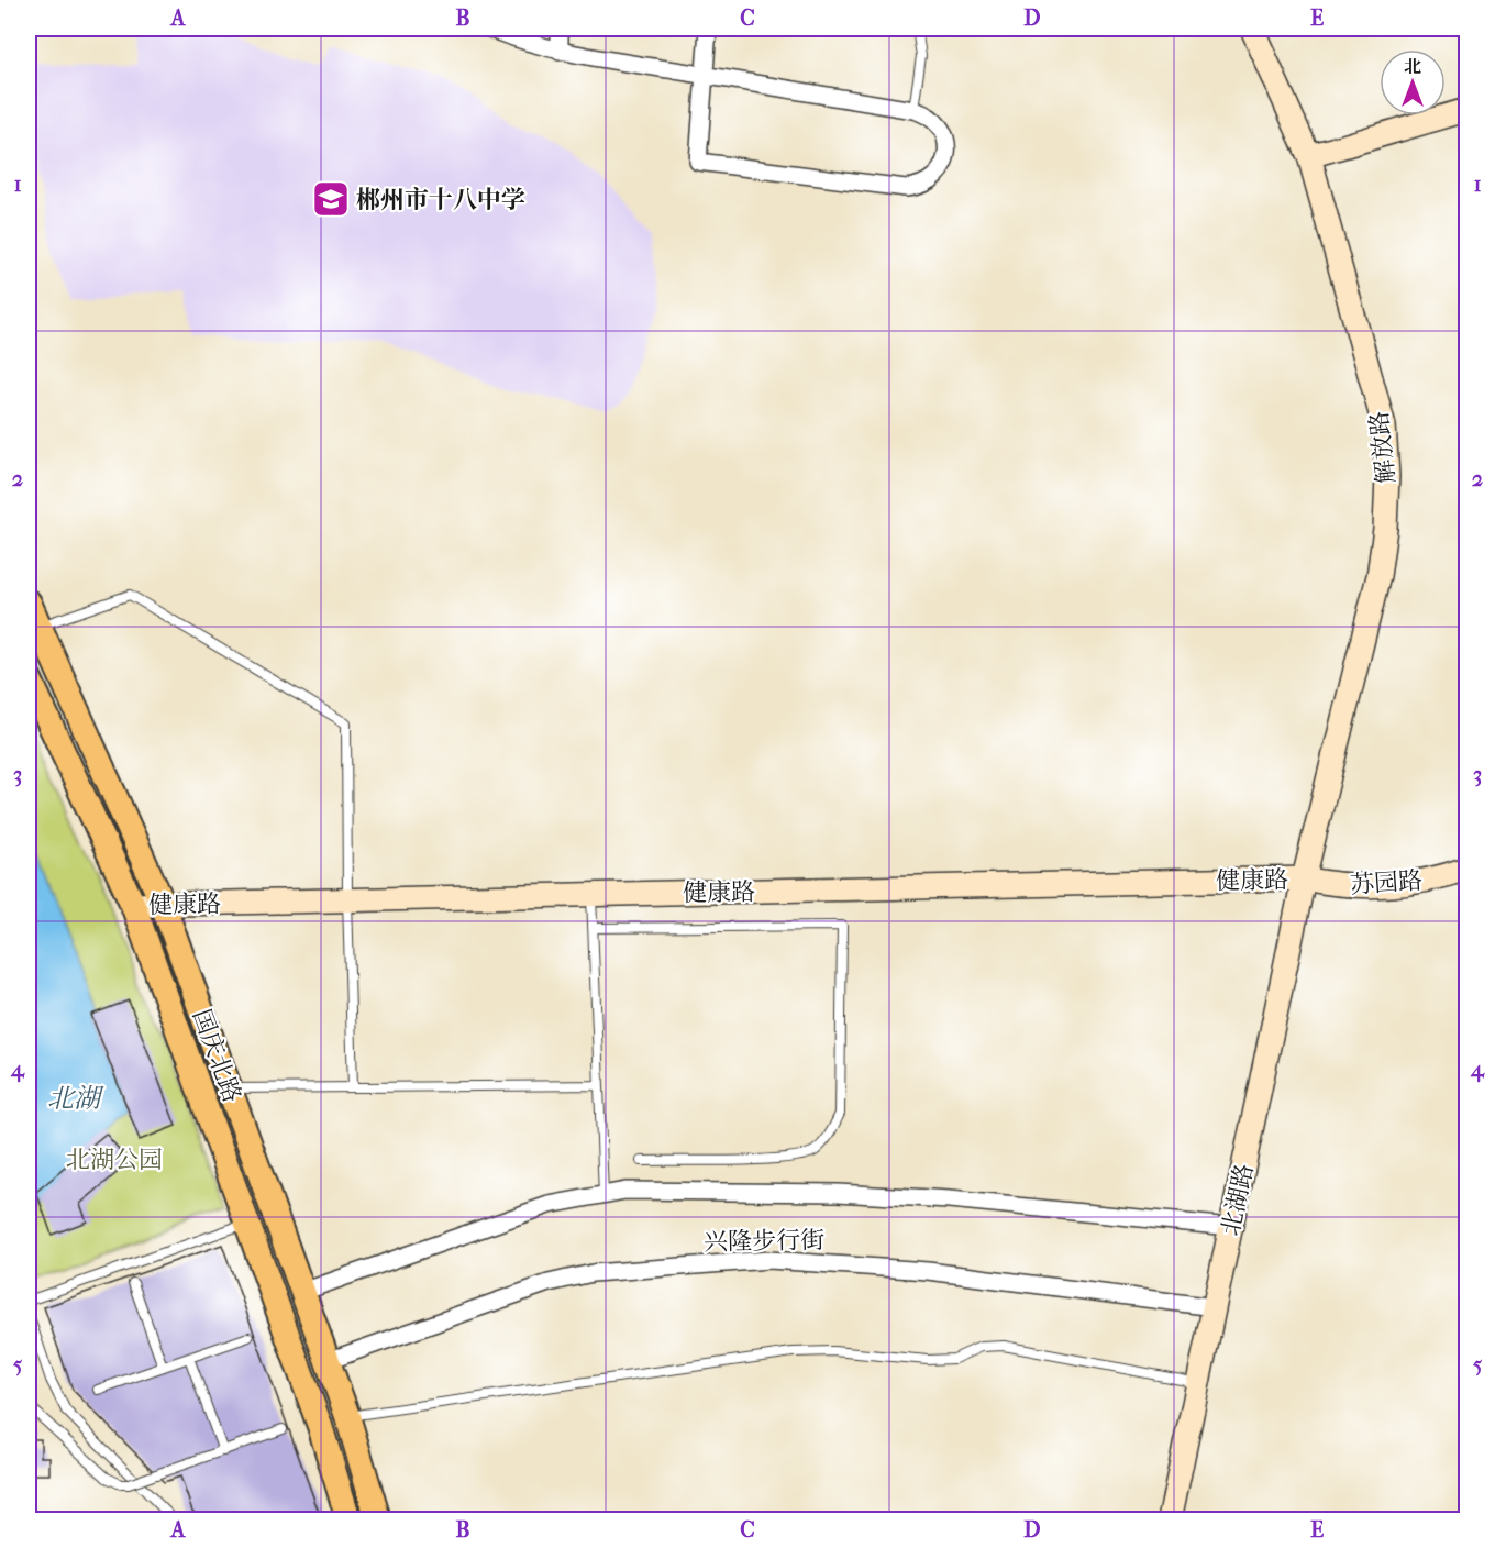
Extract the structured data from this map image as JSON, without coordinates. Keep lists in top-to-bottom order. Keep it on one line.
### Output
{"streets":{"main road":["国庆北路"],"street":["解放路","健康路","苏园路","北湖路","兴隆步行街"]},"crossings":[["解放路","健康路"],["解放路","苏园路"],["解放路","北湖路"],["健康路","苏园路"],["健康路","国庆北路"],["健康路","北湖路"],["苏园路","北湖路"],["国庆北路","兴隆步行街"],["北湖路","兴隆步行街"]],"water":["北湖"],"parks":["北湖公园"],"places":{"school or university":["郴州市十八中学"]},"north":"top","grid":{"columns":["A","B","C","D","E"],"rows":["1","2","3","4","5"]}}
